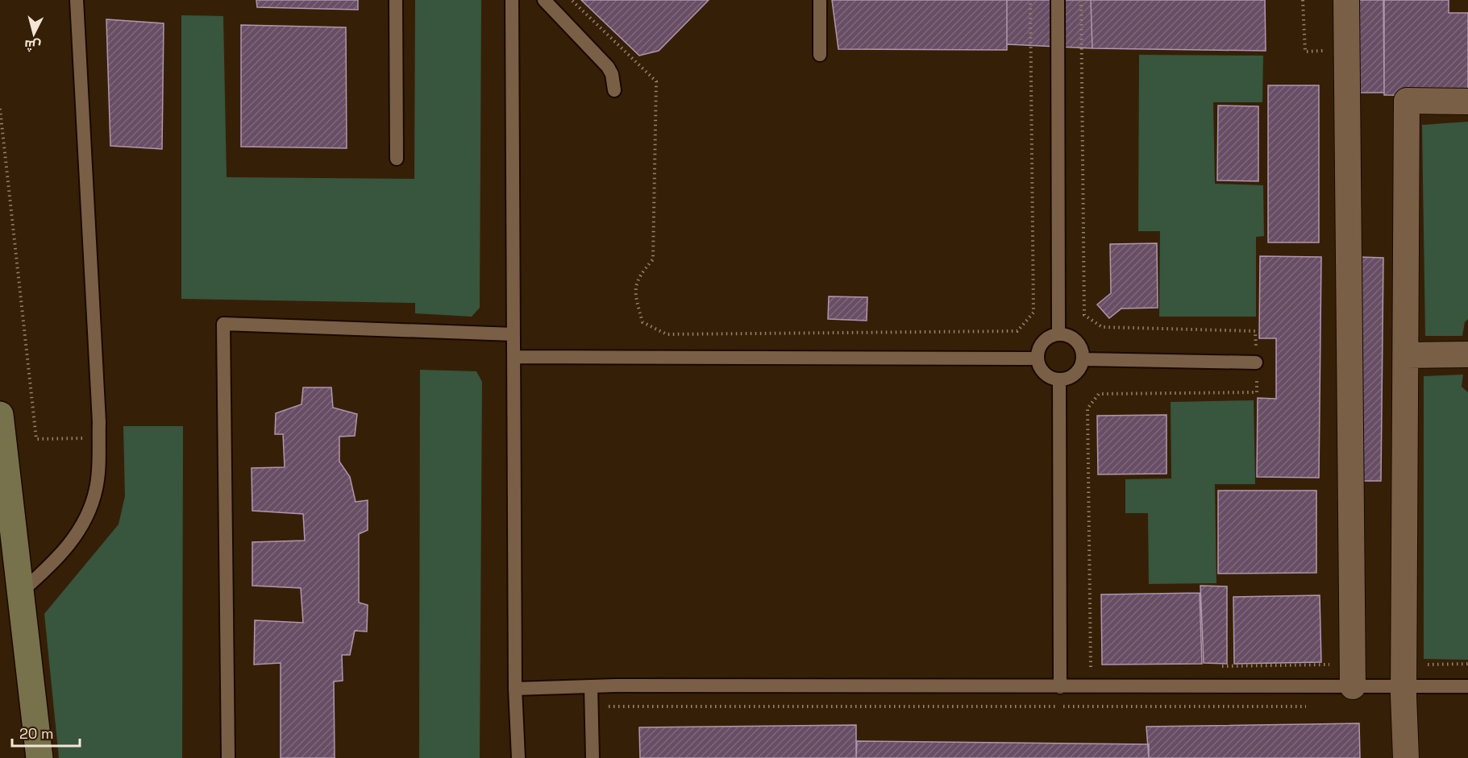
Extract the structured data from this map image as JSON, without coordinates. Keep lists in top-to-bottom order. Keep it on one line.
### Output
{"scale_bar":"20 m","north":"bottom"}
